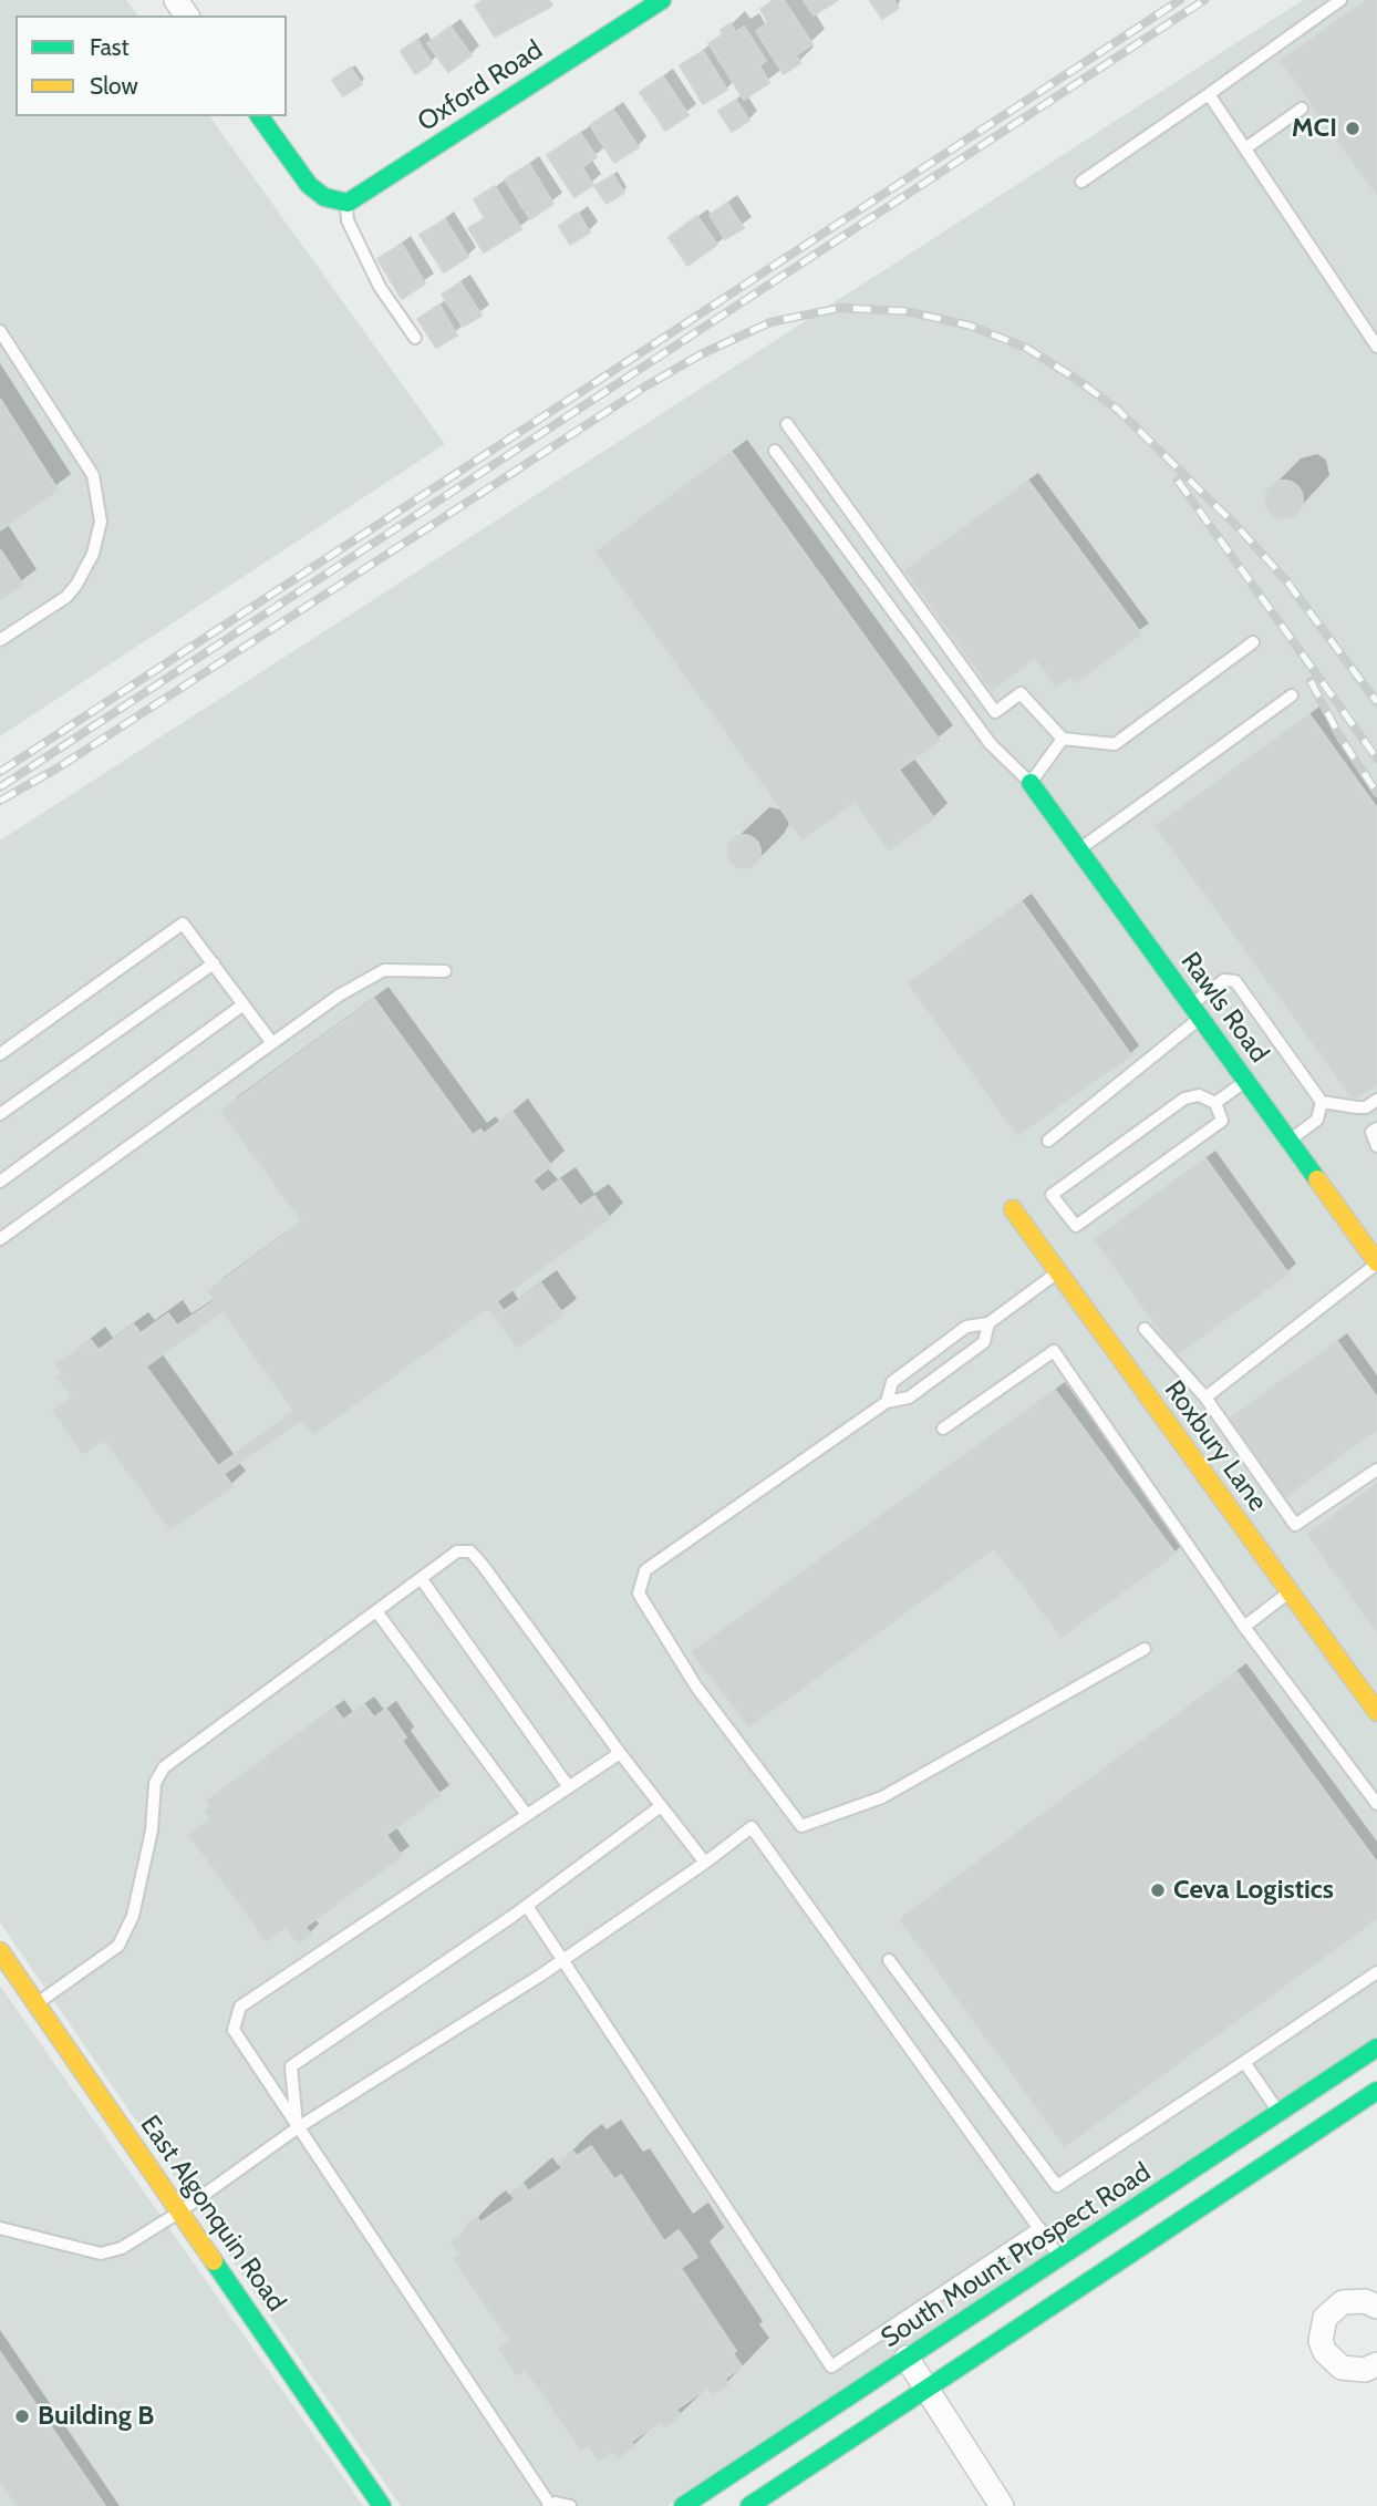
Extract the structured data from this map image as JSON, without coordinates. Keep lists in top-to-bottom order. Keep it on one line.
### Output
{"streets":{"main road":["Oxford Road","Rawls Road","Roxbury Lane","East Algonquin Road","South Mount Prospect Road"]},"places":["MCI","Ceva Logistics","Building B"],"legend":["Fast","Slow"]}
